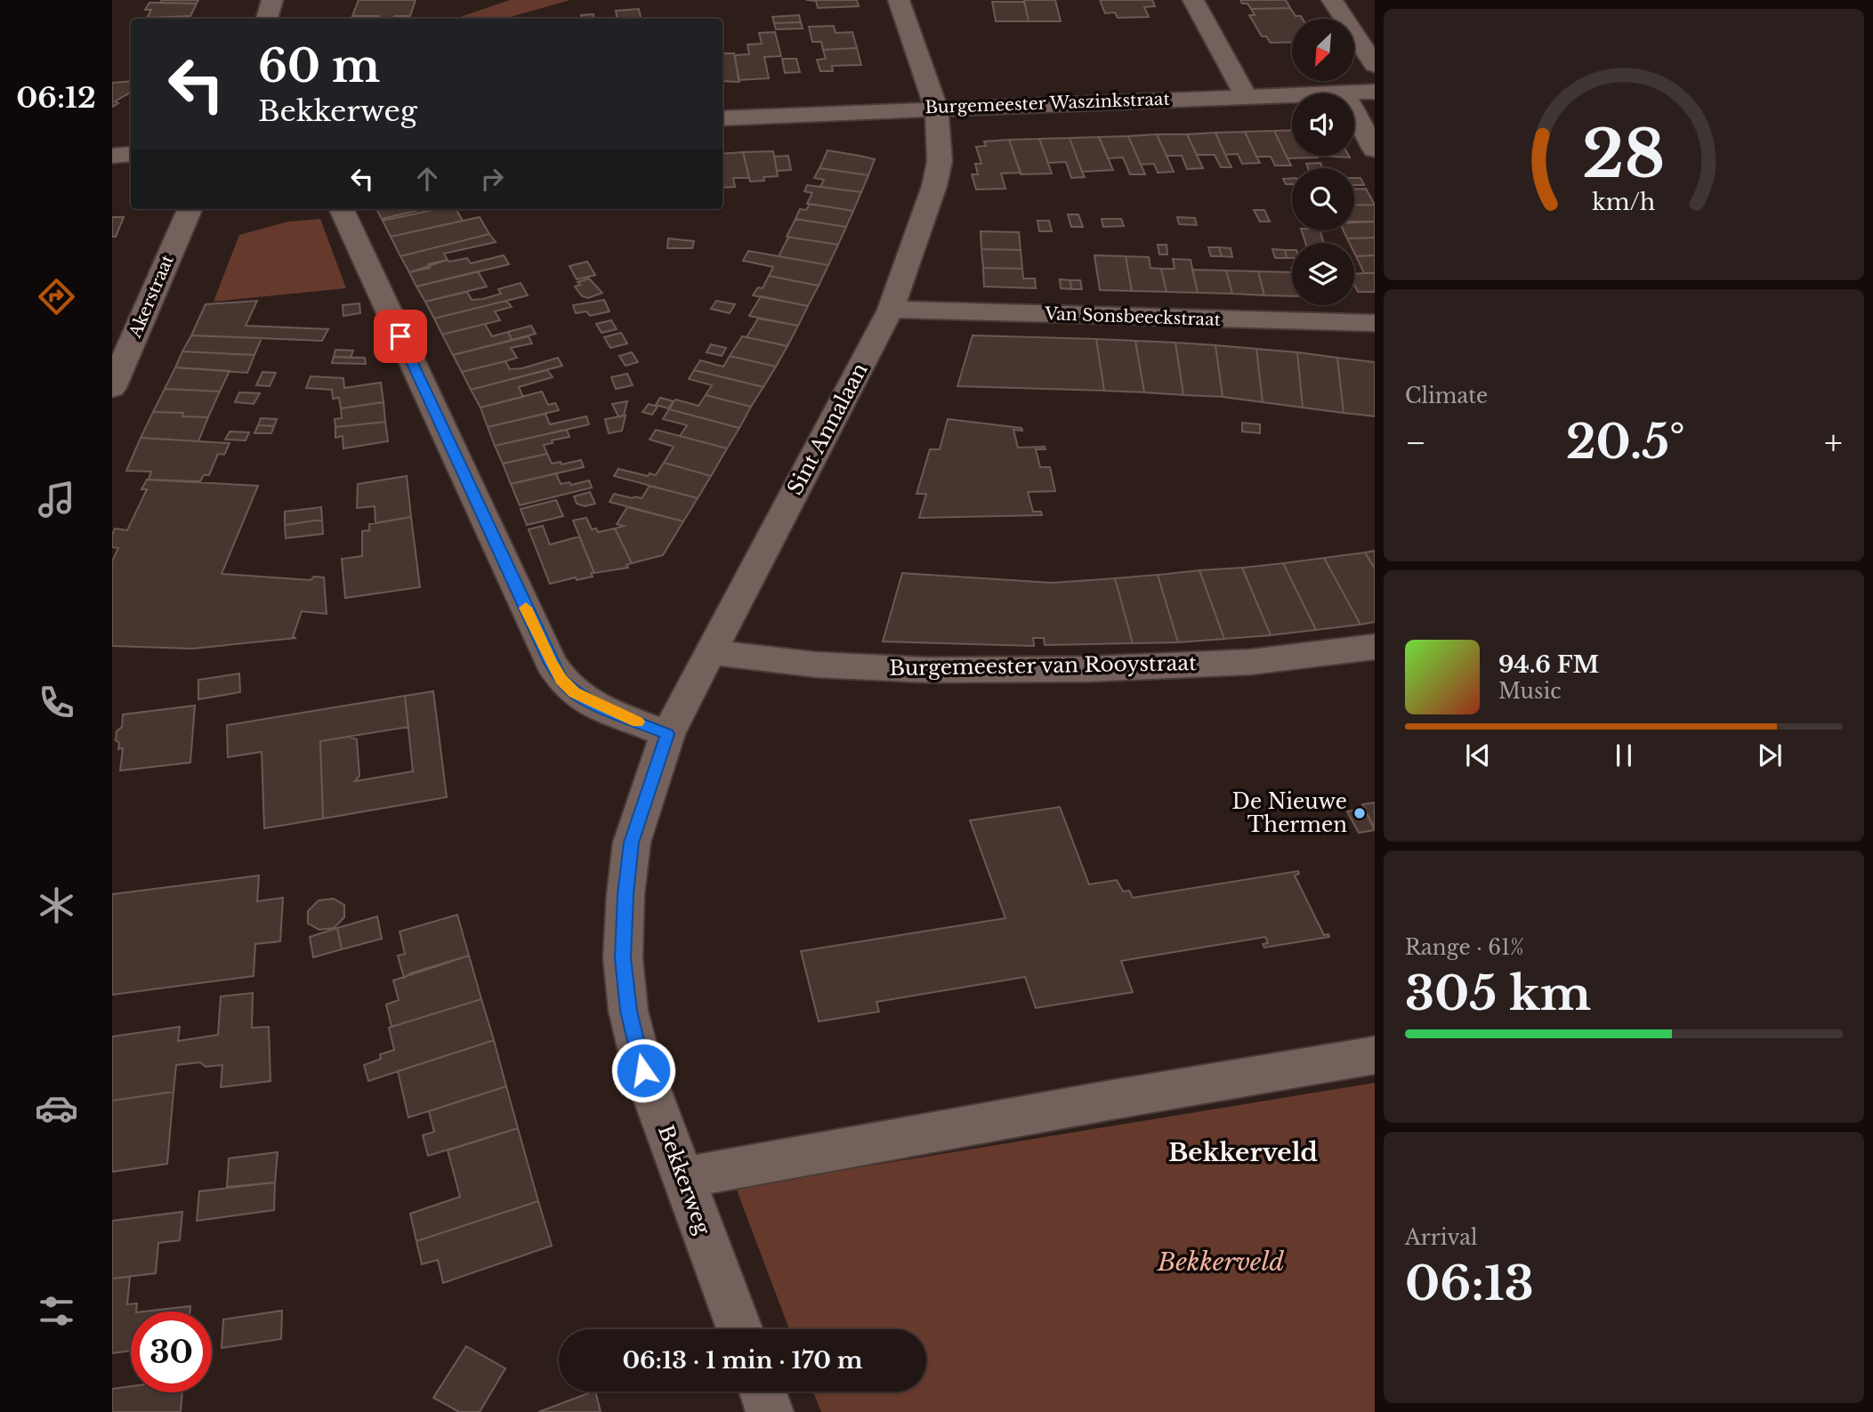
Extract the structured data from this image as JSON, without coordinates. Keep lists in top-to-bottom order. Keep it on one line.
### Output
{"streets":{"street":["Burgemeester Waszinkstraat","Akerstraat","Van Sonsbeeckstraat","Sint Annalaan","Burgemeester van Rooystraat","Bekkerweg"]},"crossings":[["Burgemeester Waszinkstraat","Sint Annalaan"],["Van Sonsbeeckstraat","Sint Annalaan"],["Sint Annalaan","Burgemeester van Rooystraat"],["Sint Annalaan","Bekkerweg"]],"districts":["Bekkerveld"],"parks":["Bekkerveld"],"places":["De Nieuwe Thermen"],"north":"bottom left","page":{"tabs":"06:12","turn":["60 m","Bekkerweg"],"tile":["Climate",["Range · 61%","305 km"],["Arrival","06:13"]],"heat":["−","20.5°","+"],"song":["94.6 FM","Music"],"limit":"30","trip":"06:13 · 1 min · 170 m","gauge":["28","km/h"]}}
